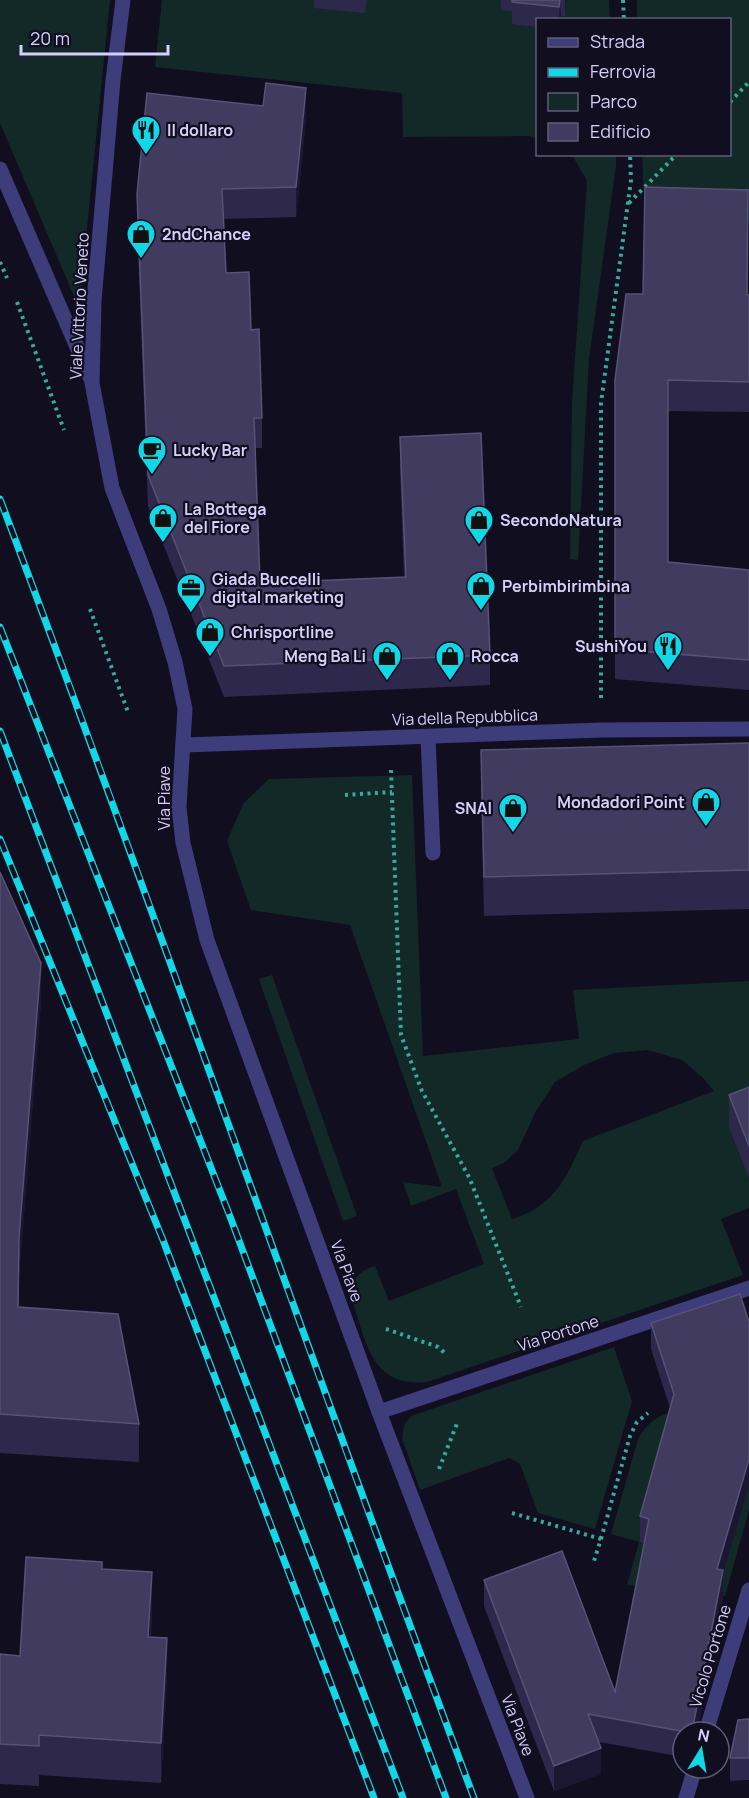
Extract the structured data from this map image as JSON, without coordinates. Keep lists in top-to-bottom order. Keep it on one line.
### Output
{"streets":{"street":["Viale Vittorio Veneto","Via della Repubblica","Via Piave","Via Portone","Vicolo Portone"]},"crossings":[["Viale Vittorio Veneto","Via della Repubblica"],["Viale Vittorio Veneto","Via Piave"],["Via della Repubblica","Via Piave"],["Via Piave","Via Portone"]],"places":{"restaurant":["Il dollaro","SushiYou"],"shop":["2ndChance","La Bottega del Fiore","SecondoNatura","Perbimbirimbina","Chrisportline","Meng Ba Li","Rocca","Mondadori Point","SNAI"],"cafe":["Lucky Bar"],"office":["Giada Buccelli digital marketing"]},"legend":["Strada","Ferrovia","Parco","Edificio"],"scale_bar":"20 m","north":"top"}
